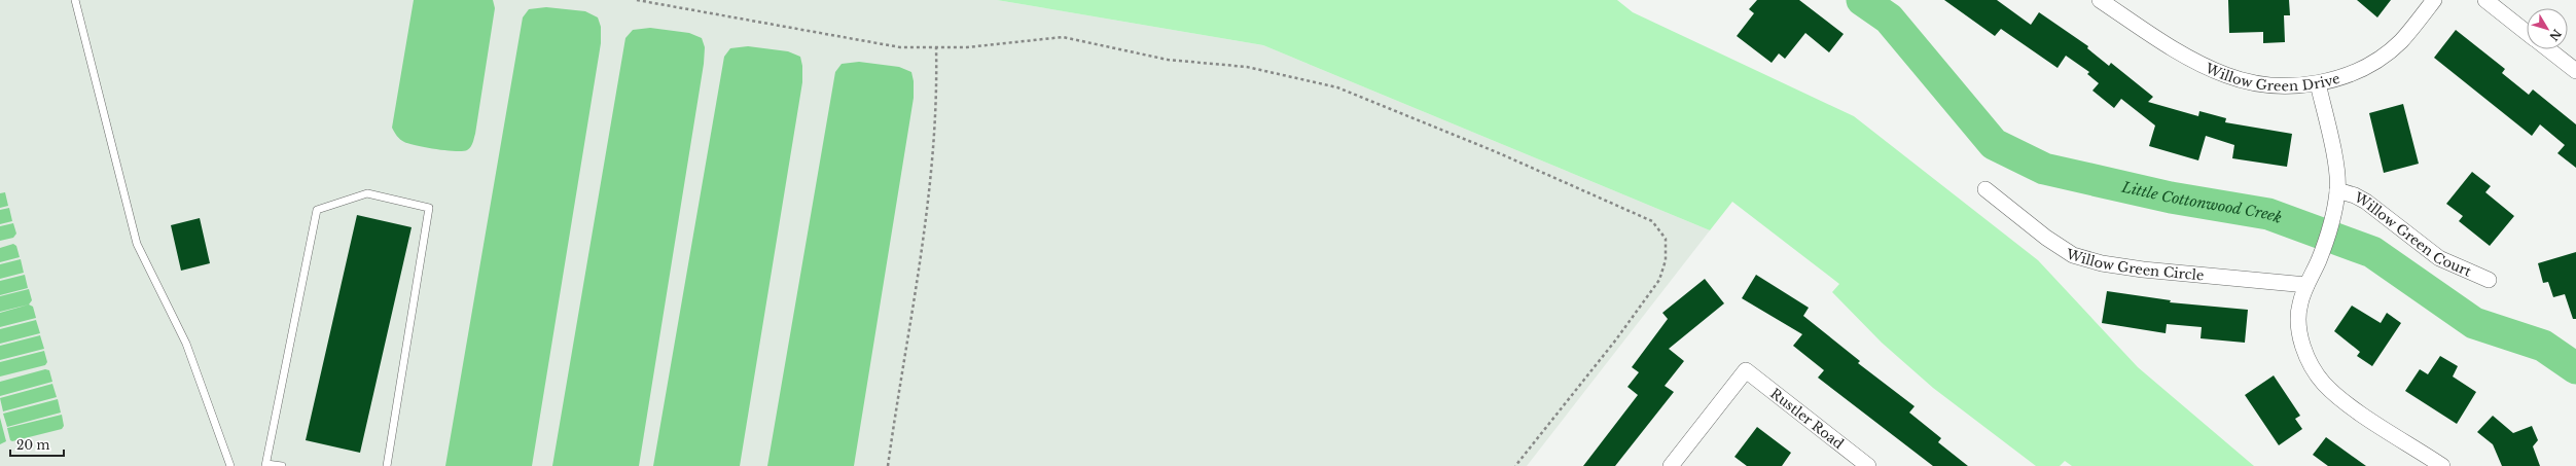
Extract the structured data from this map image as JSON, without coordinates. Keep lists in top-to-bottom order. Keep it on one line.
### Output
{"streets":{"street":["Willow Green Drive","Willow Green Court","Willow Green Circle","Rustler Road"]},"water":["Little Cottonwood Creek"],"scale_bar":"20 m","north":"bottom right"}
